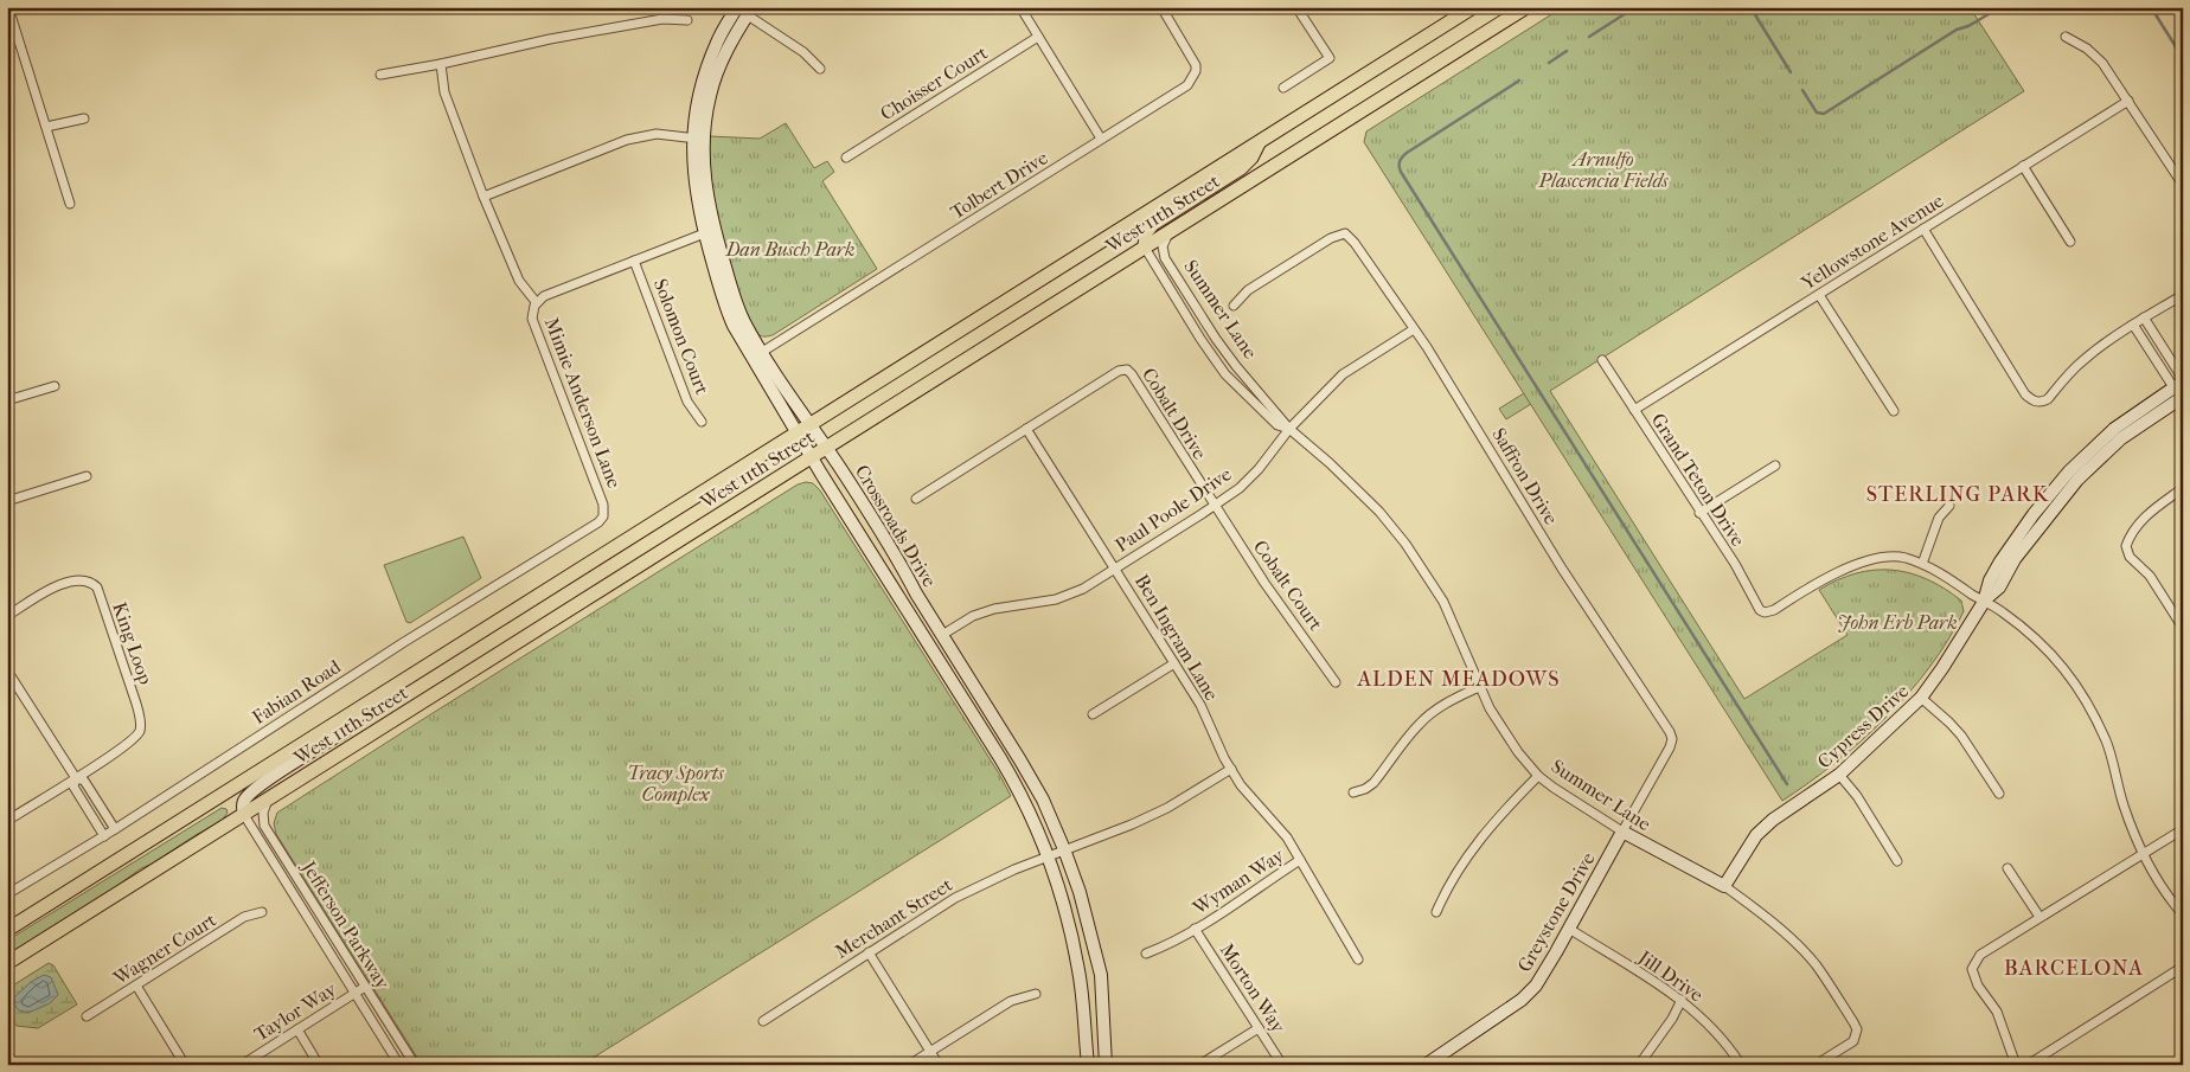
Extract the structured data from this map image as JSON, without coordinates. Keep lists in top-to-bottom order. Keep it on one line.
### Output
{"streets":{"main road":["West 11th Street"],"street":["Choisser Court","Tolbert Drive","Yellowstone Avenue","Summer Lane","Solomon Court","Mimie Anderson Lane","Cobalt Drive","Saffron Drive","Grand Teton Drive","Paul Poole Drive","Crossroads Drive","Cobalt Court","Ben Ingram Lane","King Loop","Fabian Road","Cypress Drive","Wyman Way","Greystone Drive","Merchant Street","Jefferson Parkway","Wagner Court","Jill Drive","Morton Way","Taylor Way"]},"crossings":[["Tolbert Drive","Crossroads Drive"],["West 11th Street","Summer Lane"],["West 11th Street","Crossroads Drive"],["West 11th Street","Jefferson Parkway"],["Yellowstone Avenue","Grand Teton Drive"],["Summer Lane","Paul Poole Drive"],["Summer Lane","Cypress Drive"],["Summer Lane","Greystone Drive"],["Solomon Court","Mimie Anderson Lane"],["Mimie Anderson Lane","Crossroads Drive"],["Mimie Anderson Lane","Fabian Road"],["Cobalt Drive","Paul Poole Drive"],["Cobalt Drive","Cobalt Court"],["Cobalt Drive","Ben Ingram Lane"],["Saffron Drive","Paul Poole Drive"],["Saffron Drive","Greystone Drive"],["Paul Poole Drive","Crossroads Drive"],["Paul Poole Drive","Cobalt Court"],["Paul Poole Drive","Ben Ingram Lane"],["Crossroads Drive","Merchant Street"],["Ben Ingram Lane","Wyman Way"],["Ben Ingram Lane","Merchant Street"],["Wyman Way","Morton Way"],["Greystone Drive","Jill Drive"],["Jefferson Parkway","Taylor Way"]],"districts":["STERLING PARK","ALDEN MEADOWS","BARCELONA"],"parks":["Arnulfo Plascencia Fields","Dan Busch Park","John Erb Park","Tracy Sports Complex"]}
